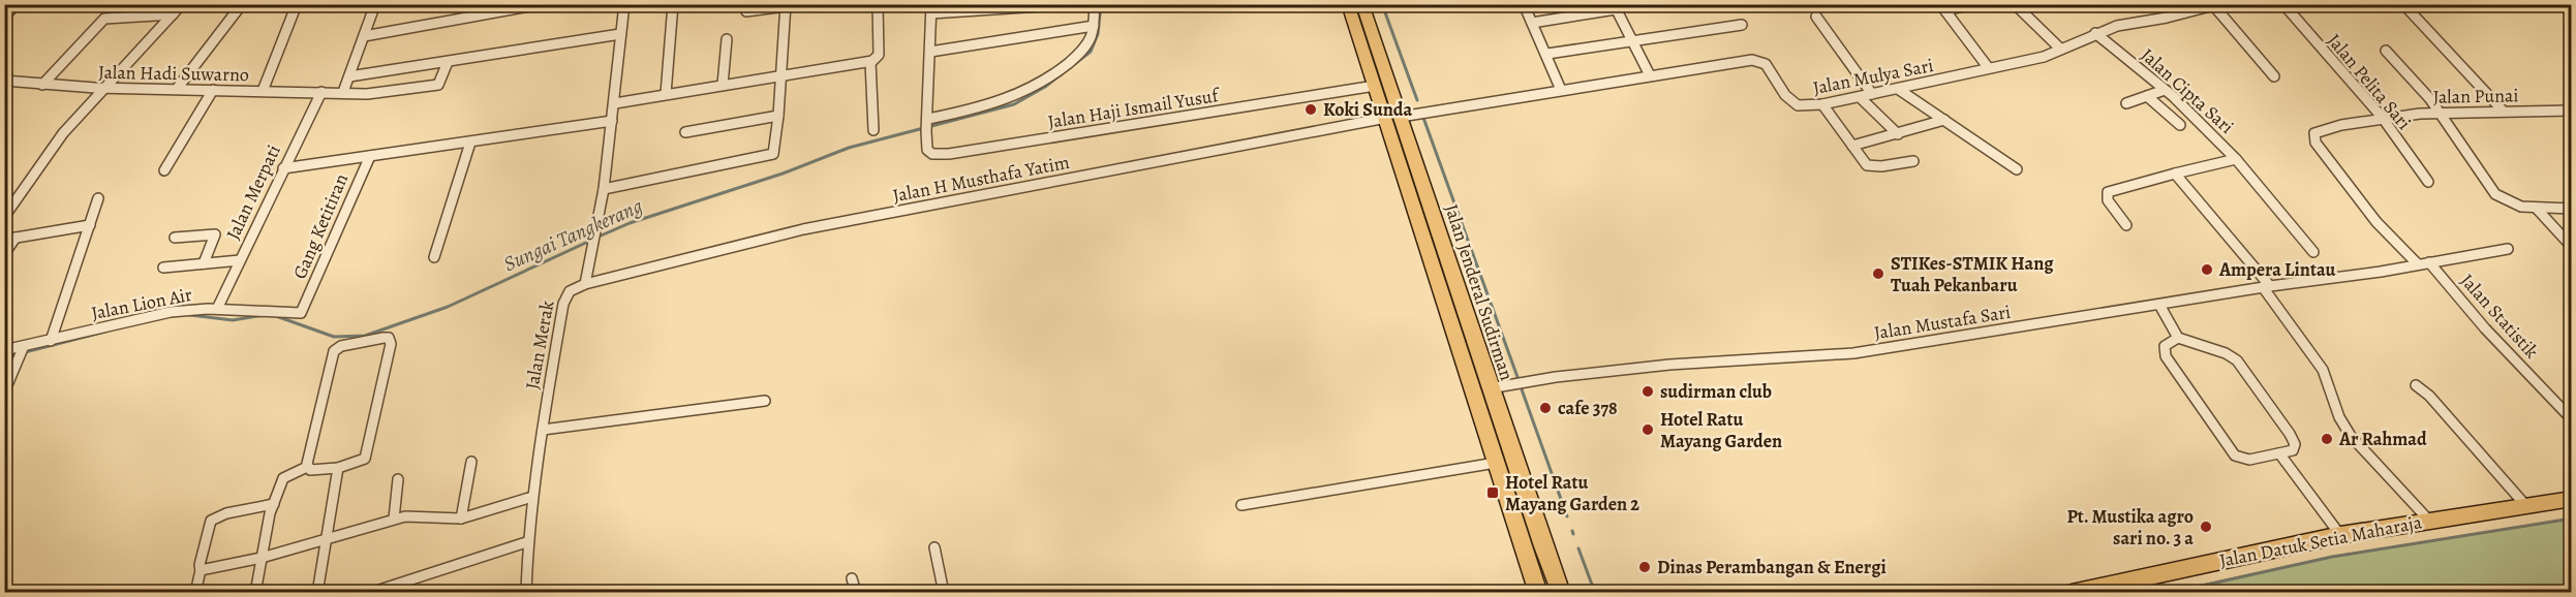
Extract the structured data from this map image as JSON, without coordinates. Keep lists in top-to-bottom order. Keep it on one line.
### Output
{"streets":{"main road":["Jalan Jenderal Sudirman","Jalan Datuk Setia Maharaja"],"street":["Jalan Hadi Suwarno","Jalan Mulya Sari","Jalan Pelita Sari","Jalan Cipta Sari","Jalan Punai","Jalan Haji Ismail Yusuf","Jalan H Musthafa Yatim","Jalan Merpati","Gang Ketitiran","Jalan Lion Air","Jalan Statistik","Jalan Mustafa Sari","Jalan Merak"]},"crossings":[["Jalan Hadi Suwarno","Jalan Merpati"],["Jalan Mulya Sari","Jalan Cipta Sari"],["Jalan Mulya Sari","Jalan H Musthafa Yatim"],["Jalan Mulya Sari","Jalan Jenderal Sudirman"],["Jalan Pelita Sari","Jalan Punai"],["Jalan Punai","Jalan Mustafa Sari"],["Jalan Haji Ismail Yusuf","Jalan Jenderal Sudirman"],["Jalan H Musthafa Yatim","Jalan Jenderal Sudirman"],["Jalan H Musthafa Yatim","Jalan Merak"],["Jalan Merpati","Jalan Lion Air"],["Gang Ketitiran","Jalan Lion Air"],["Jalan Jenderal Sudirman","Jalan Mustafa Sari"],["Jalan Statistik","Jalan Mustafa Sari"]],"water":["Sungai Tangkerang"],"places":{"other":["Koki Sunda","Ampera Lintau","STIKes-STMIK Hang Tuah Pekanbaru","sudirman club","cafe 378","Hotel Ratu Mayang Garden","Ar Rahmad","Pt. Mustika agro sari no. 3 a","Dinas Perambangan & Energi"],"transit":["Hotel Ratu Mayang Garden 2"]}}
